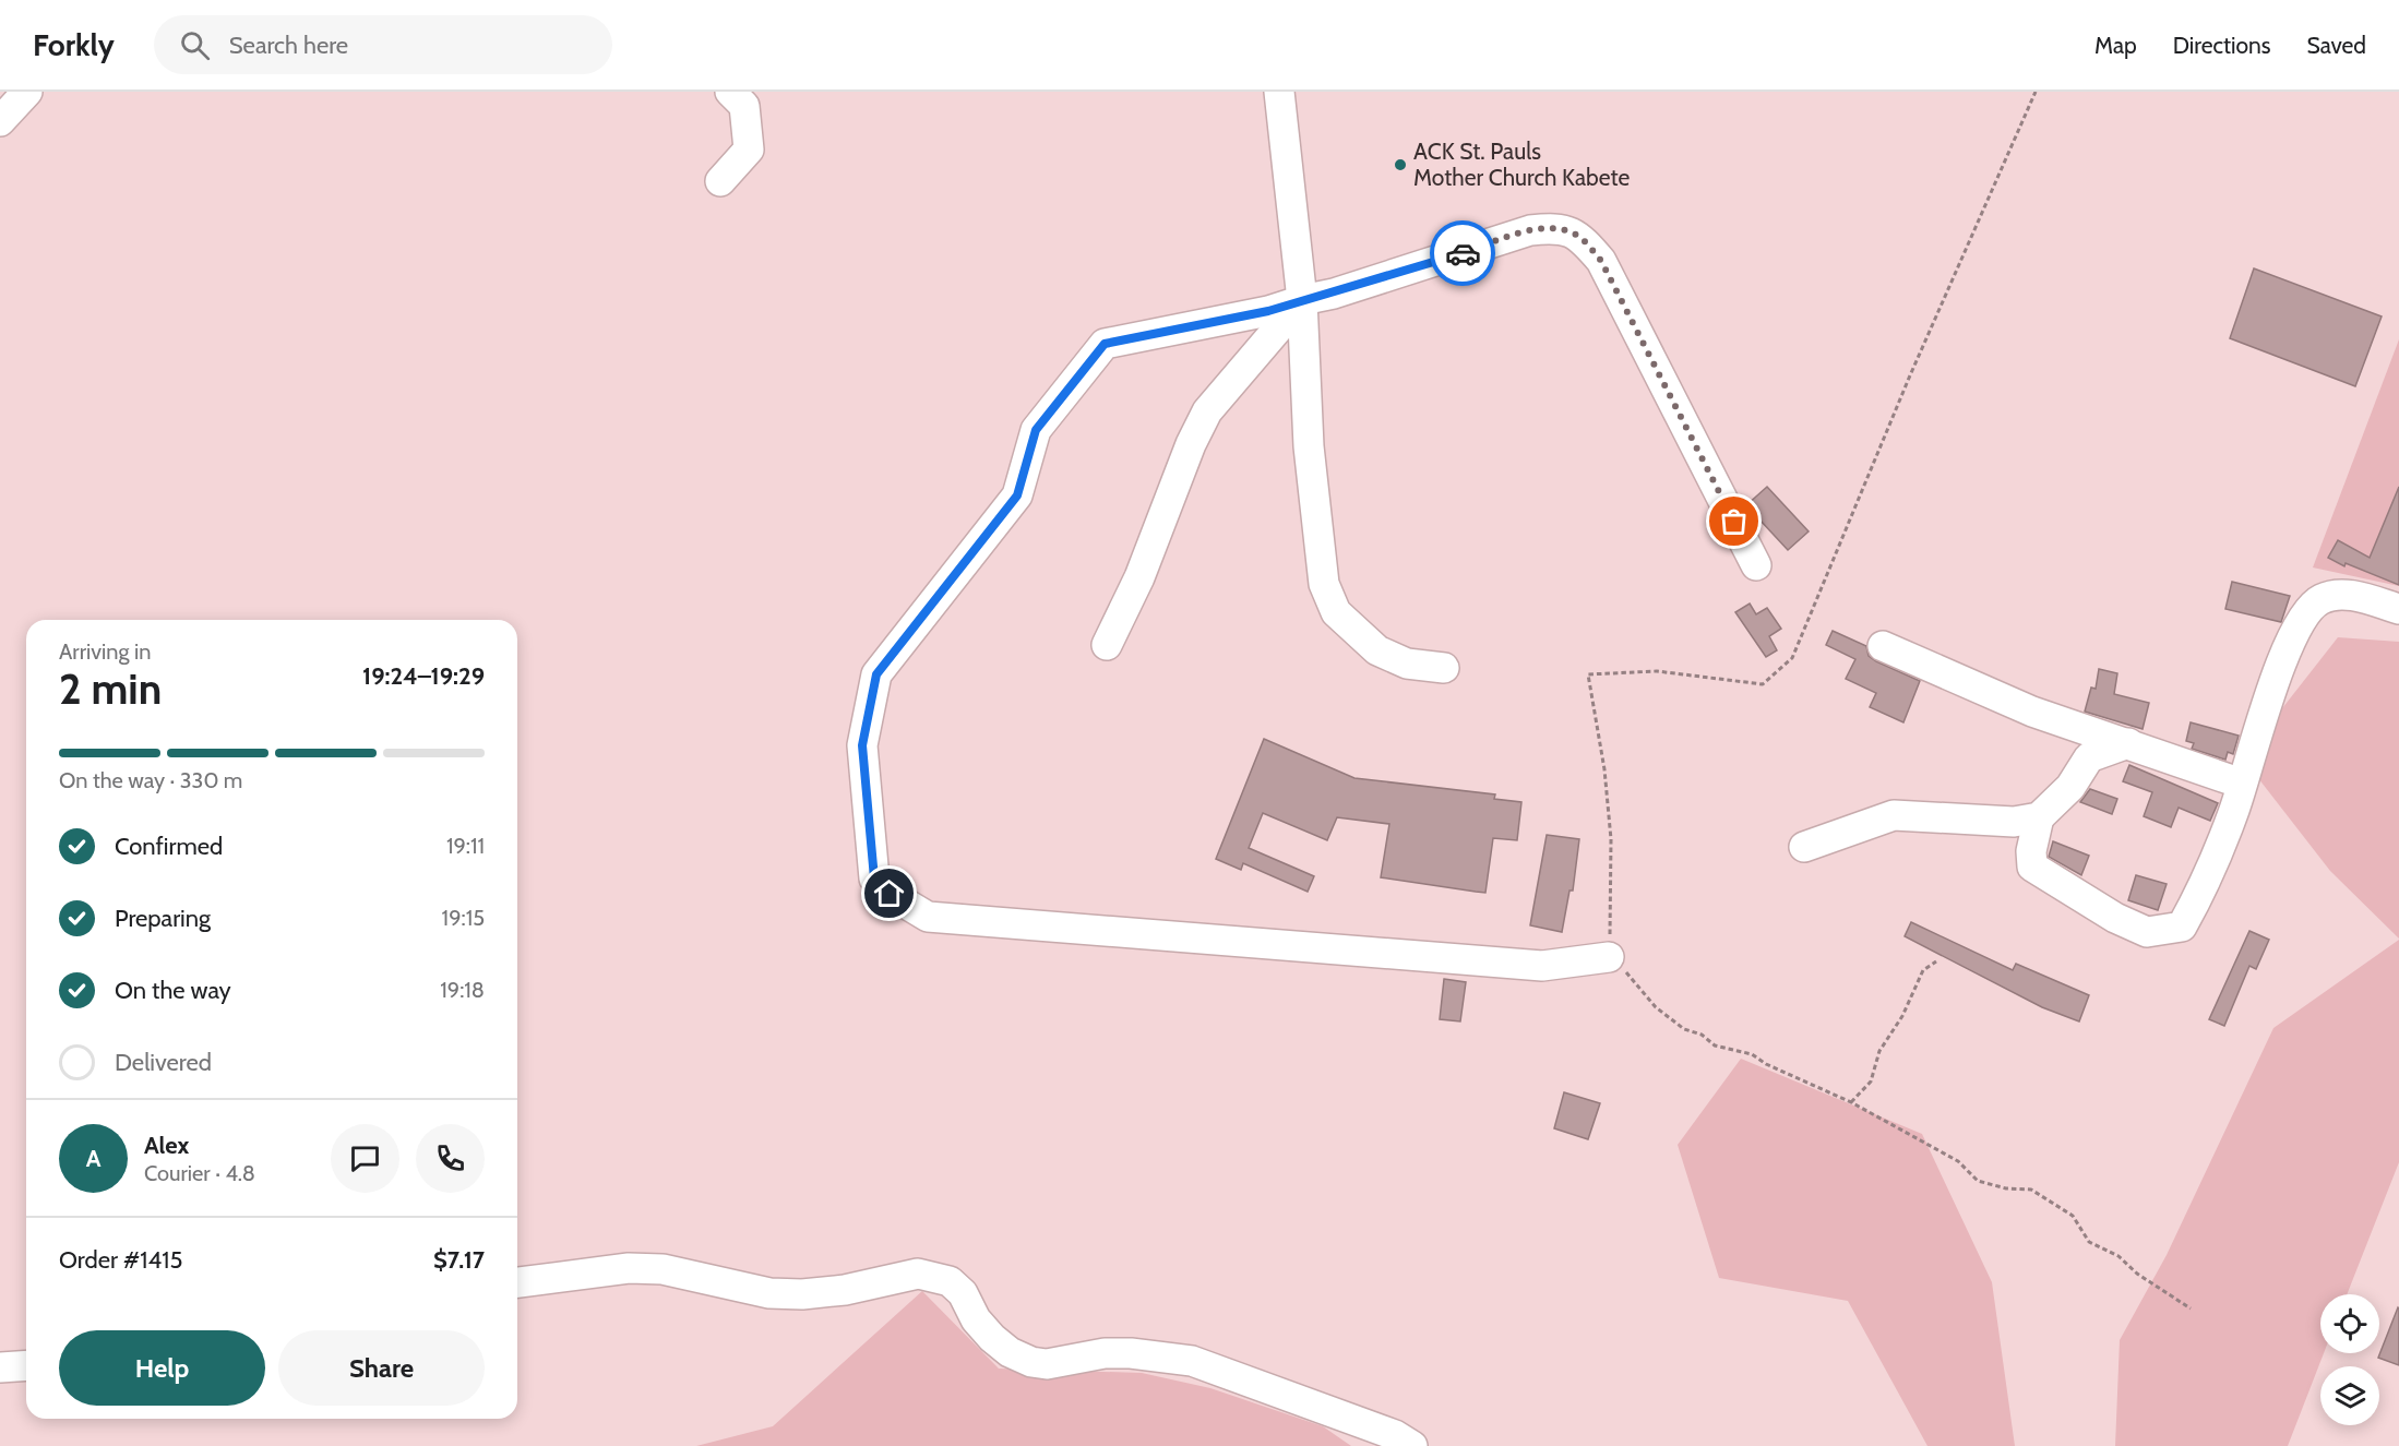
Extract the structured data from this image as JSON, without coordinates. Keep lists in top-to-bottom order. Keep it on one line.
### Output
{"places":["ACK St. Pauls Mother Church Kabete"],"page":{"header":"Forkly","search":"Search here","nav":["Map","Directions","Saved"],"heading":["2 min","Arriving in","19:24–19:29"],"panel":["Alex","Courier · 4.8","Order #1415","$7.17"],"bar":"On the way · 330 m","list":[["Confirmed","19:11"],["Preparing","19:15"],["On the way","19:18"],"Delivered"],"round":"A","buttons":["Help","Share"]}}
